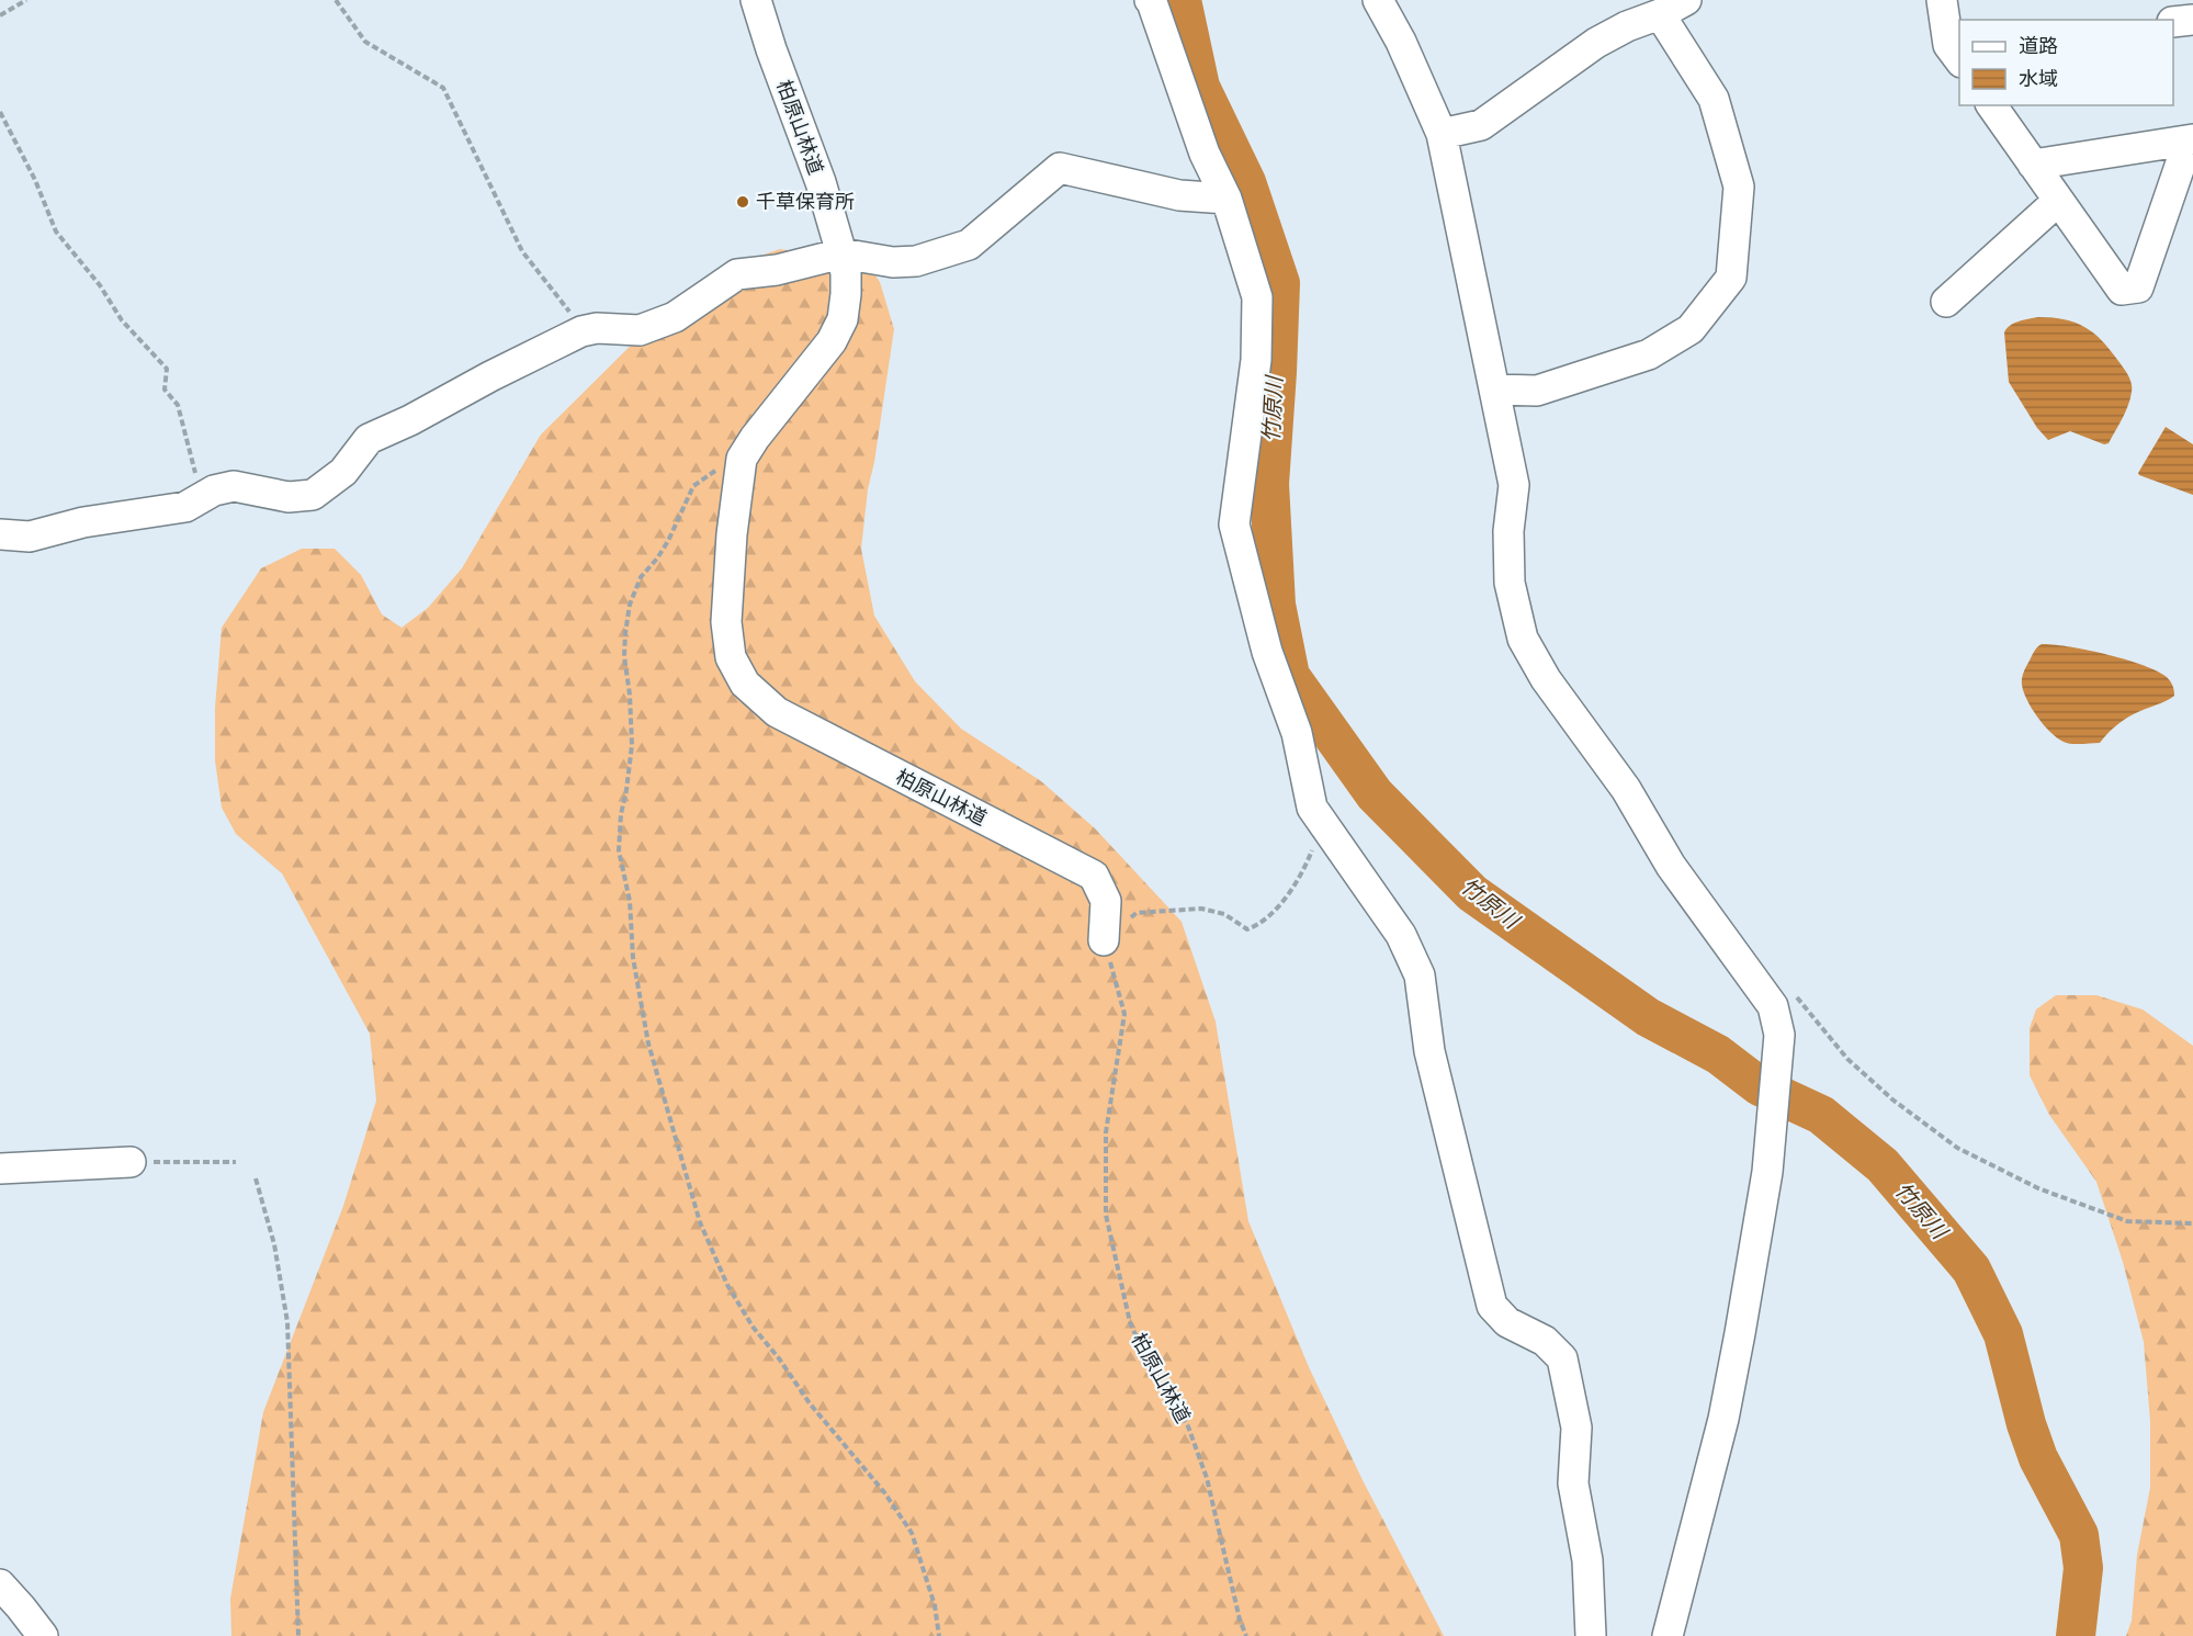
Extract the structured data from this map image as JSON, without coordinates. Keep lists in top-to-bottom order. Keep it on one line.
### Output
{"streets":{"street":["柏原山林道"]},"water":["竹原川"],"places":["千草保育所"],"legend":["道路","水域"]}
